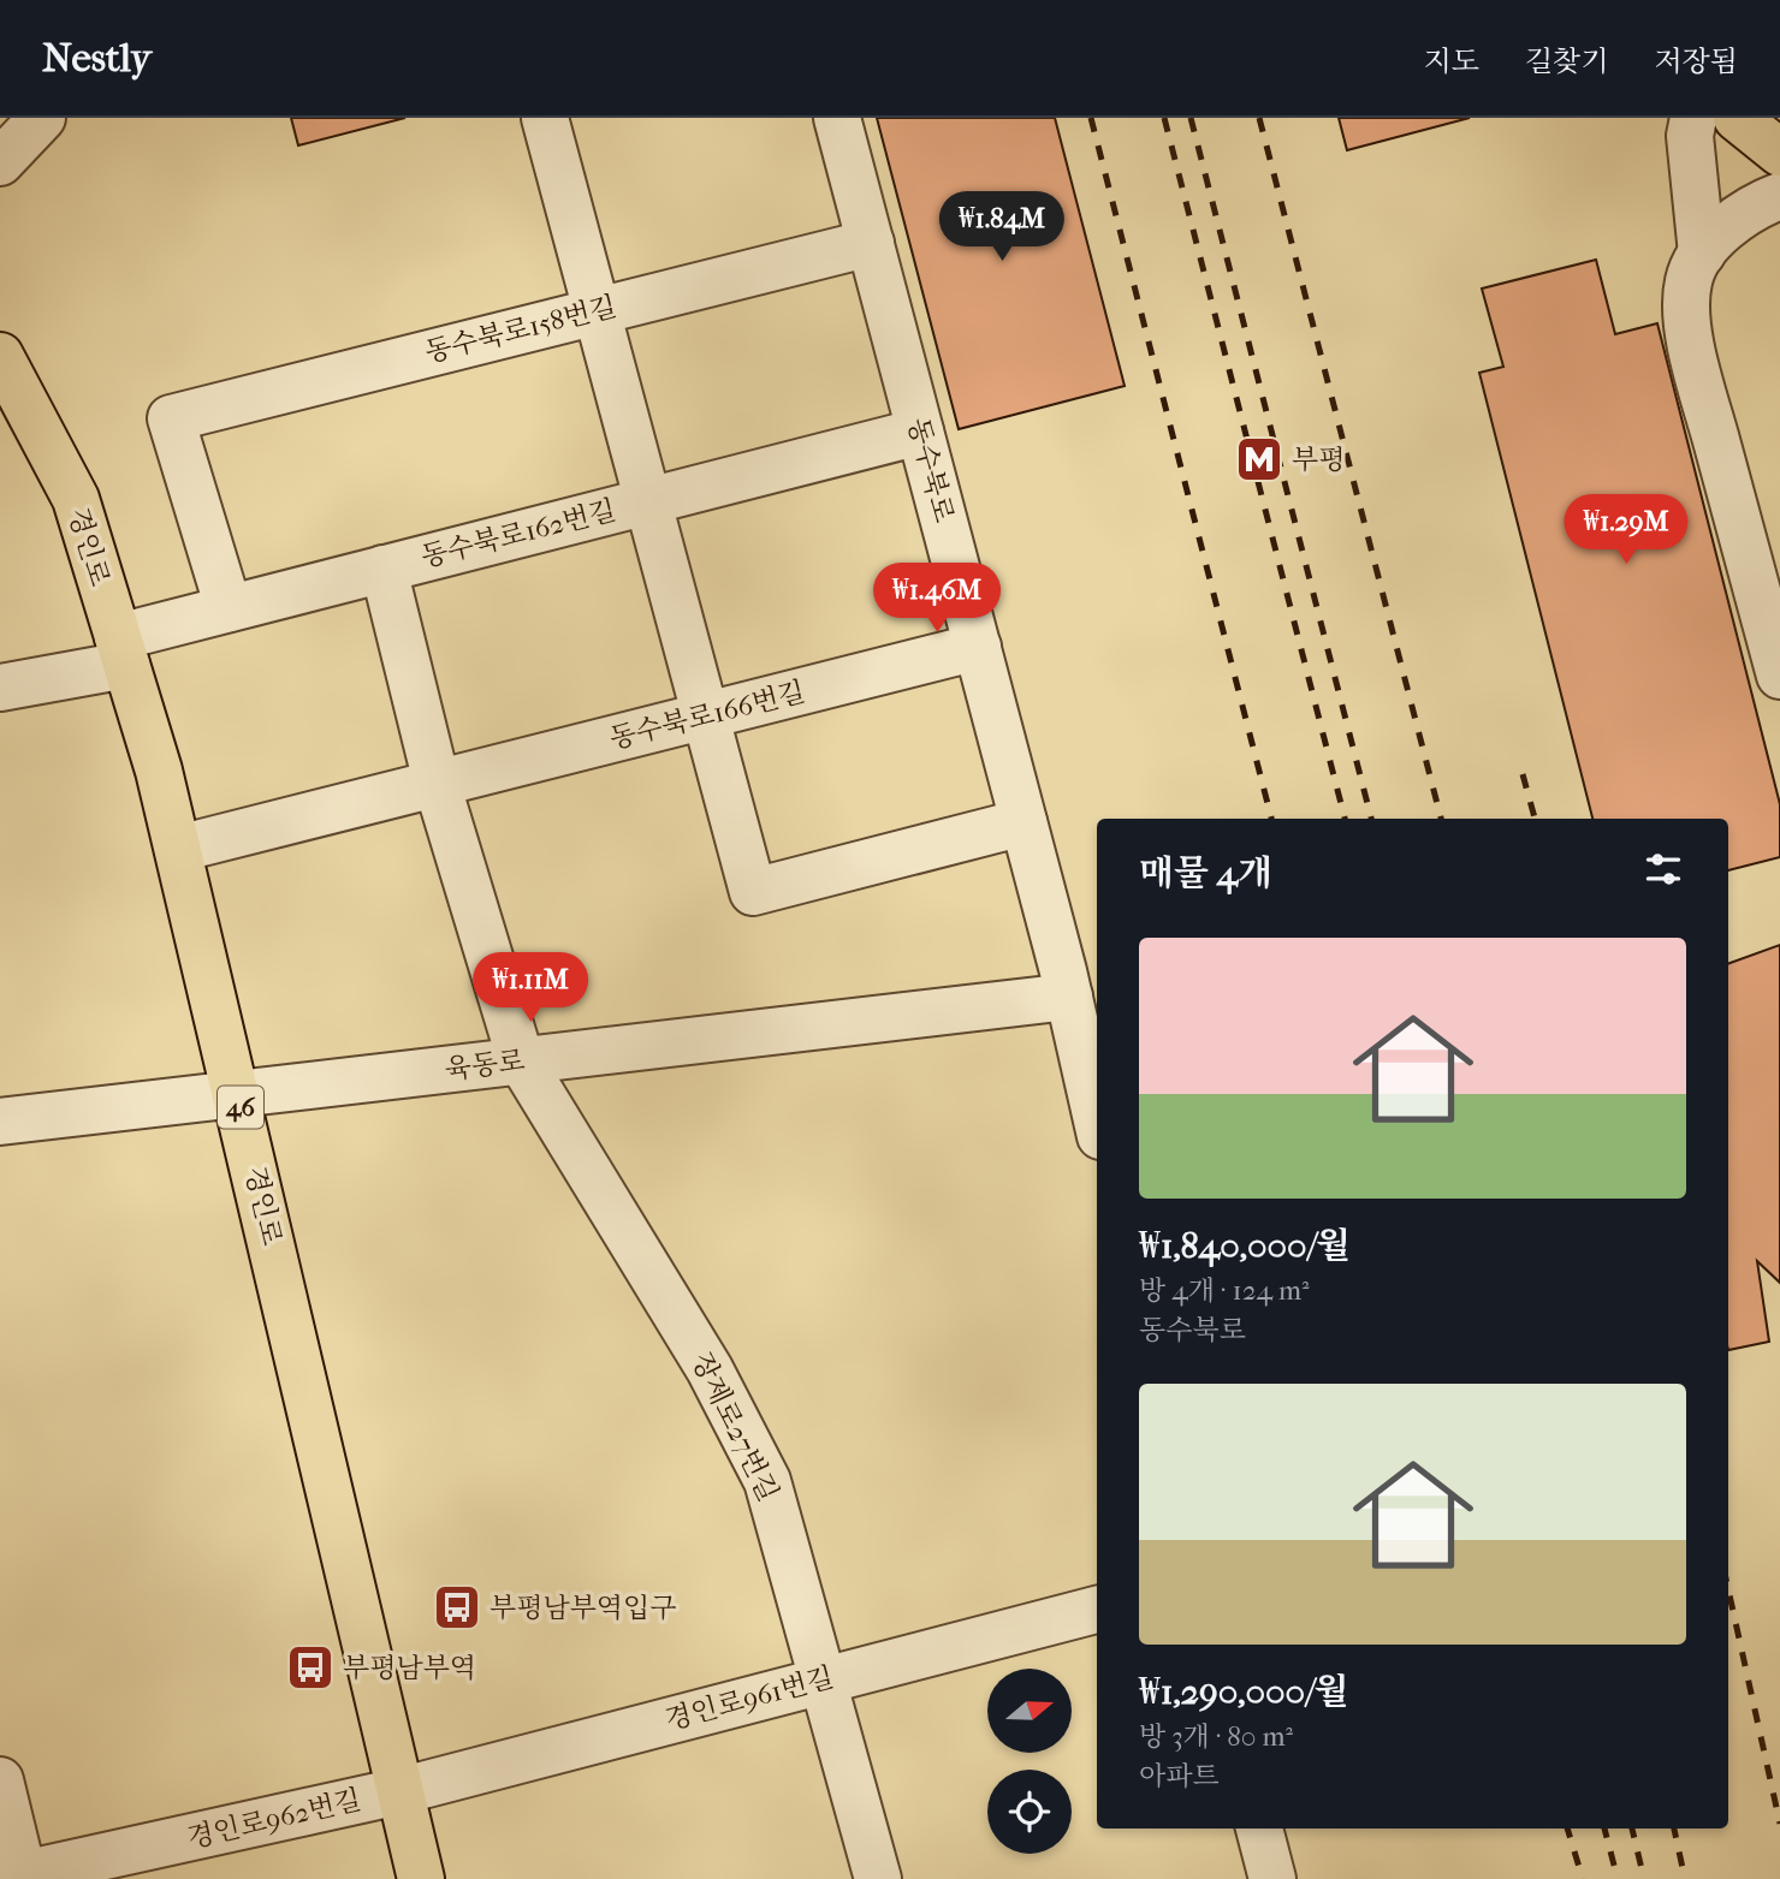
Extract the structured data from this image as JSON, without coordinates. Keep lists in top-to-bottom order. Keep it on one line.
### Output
{"streets":{"main road":["경인로","46"],"street":["동수북로158번길","동수북로","동수북로162번길","동수북로166번길","육동로","장제로27번길","경인로961번길","경인로962번길"]},"crossings":[["동수북로158번길","동수북로"],["동수북로158번길","동수북로162번길"],["동수북로","동수북로162번길"],["동수북로","동수북로166번길"],["동수북로","육동로"],["동수북로162번길","경인로"],["경인로","동수북로166번길"],["경인로","육동로"],["경인로","경인로961번길"],["경인로","경인로962번길"],["육동로","장제로27번길"],["장제로27번길","경인로961번길"],["경인로961번길","경인로962번길"]],"places":{"metro station":["부평"],"bus stop":["부평남부역입구","부평남부역"]},"north":"right","page":{"header":"Nestly","nav":["지도","길찾기","저장됨"],"price":["₩1.84M","₩1.29M","₩1.46M","₩1.11M"],"heading":"매물 4개","list":[{"name":"₩1,840,000/월","note":"방 4개 · 124 m² · 동수북로"},{"name":"₩1,290,000/월","note":"방 3개 · 80 m² · 아파트"}]}}
